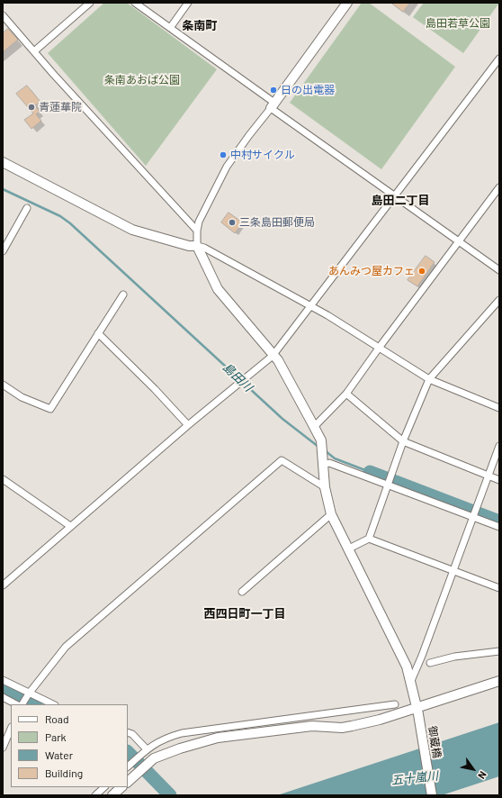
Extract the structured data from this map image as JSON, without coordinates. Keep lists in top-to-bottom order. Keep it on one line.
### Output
{"streets":{"street":["御蔵橋"]},"districts":["条南町","島田二丁目","西四日町一丁目"],"water":["島田川","五十嵐川"],"parks":["島田若草公園","条南あおば公園"],"places":["日の出電器","青蓮華院","中村サイクル","三条島田郵便局","あんみつ屋カフェ"],"legend":["Road","Park","Water","Building"],"north":"bottom right"}
